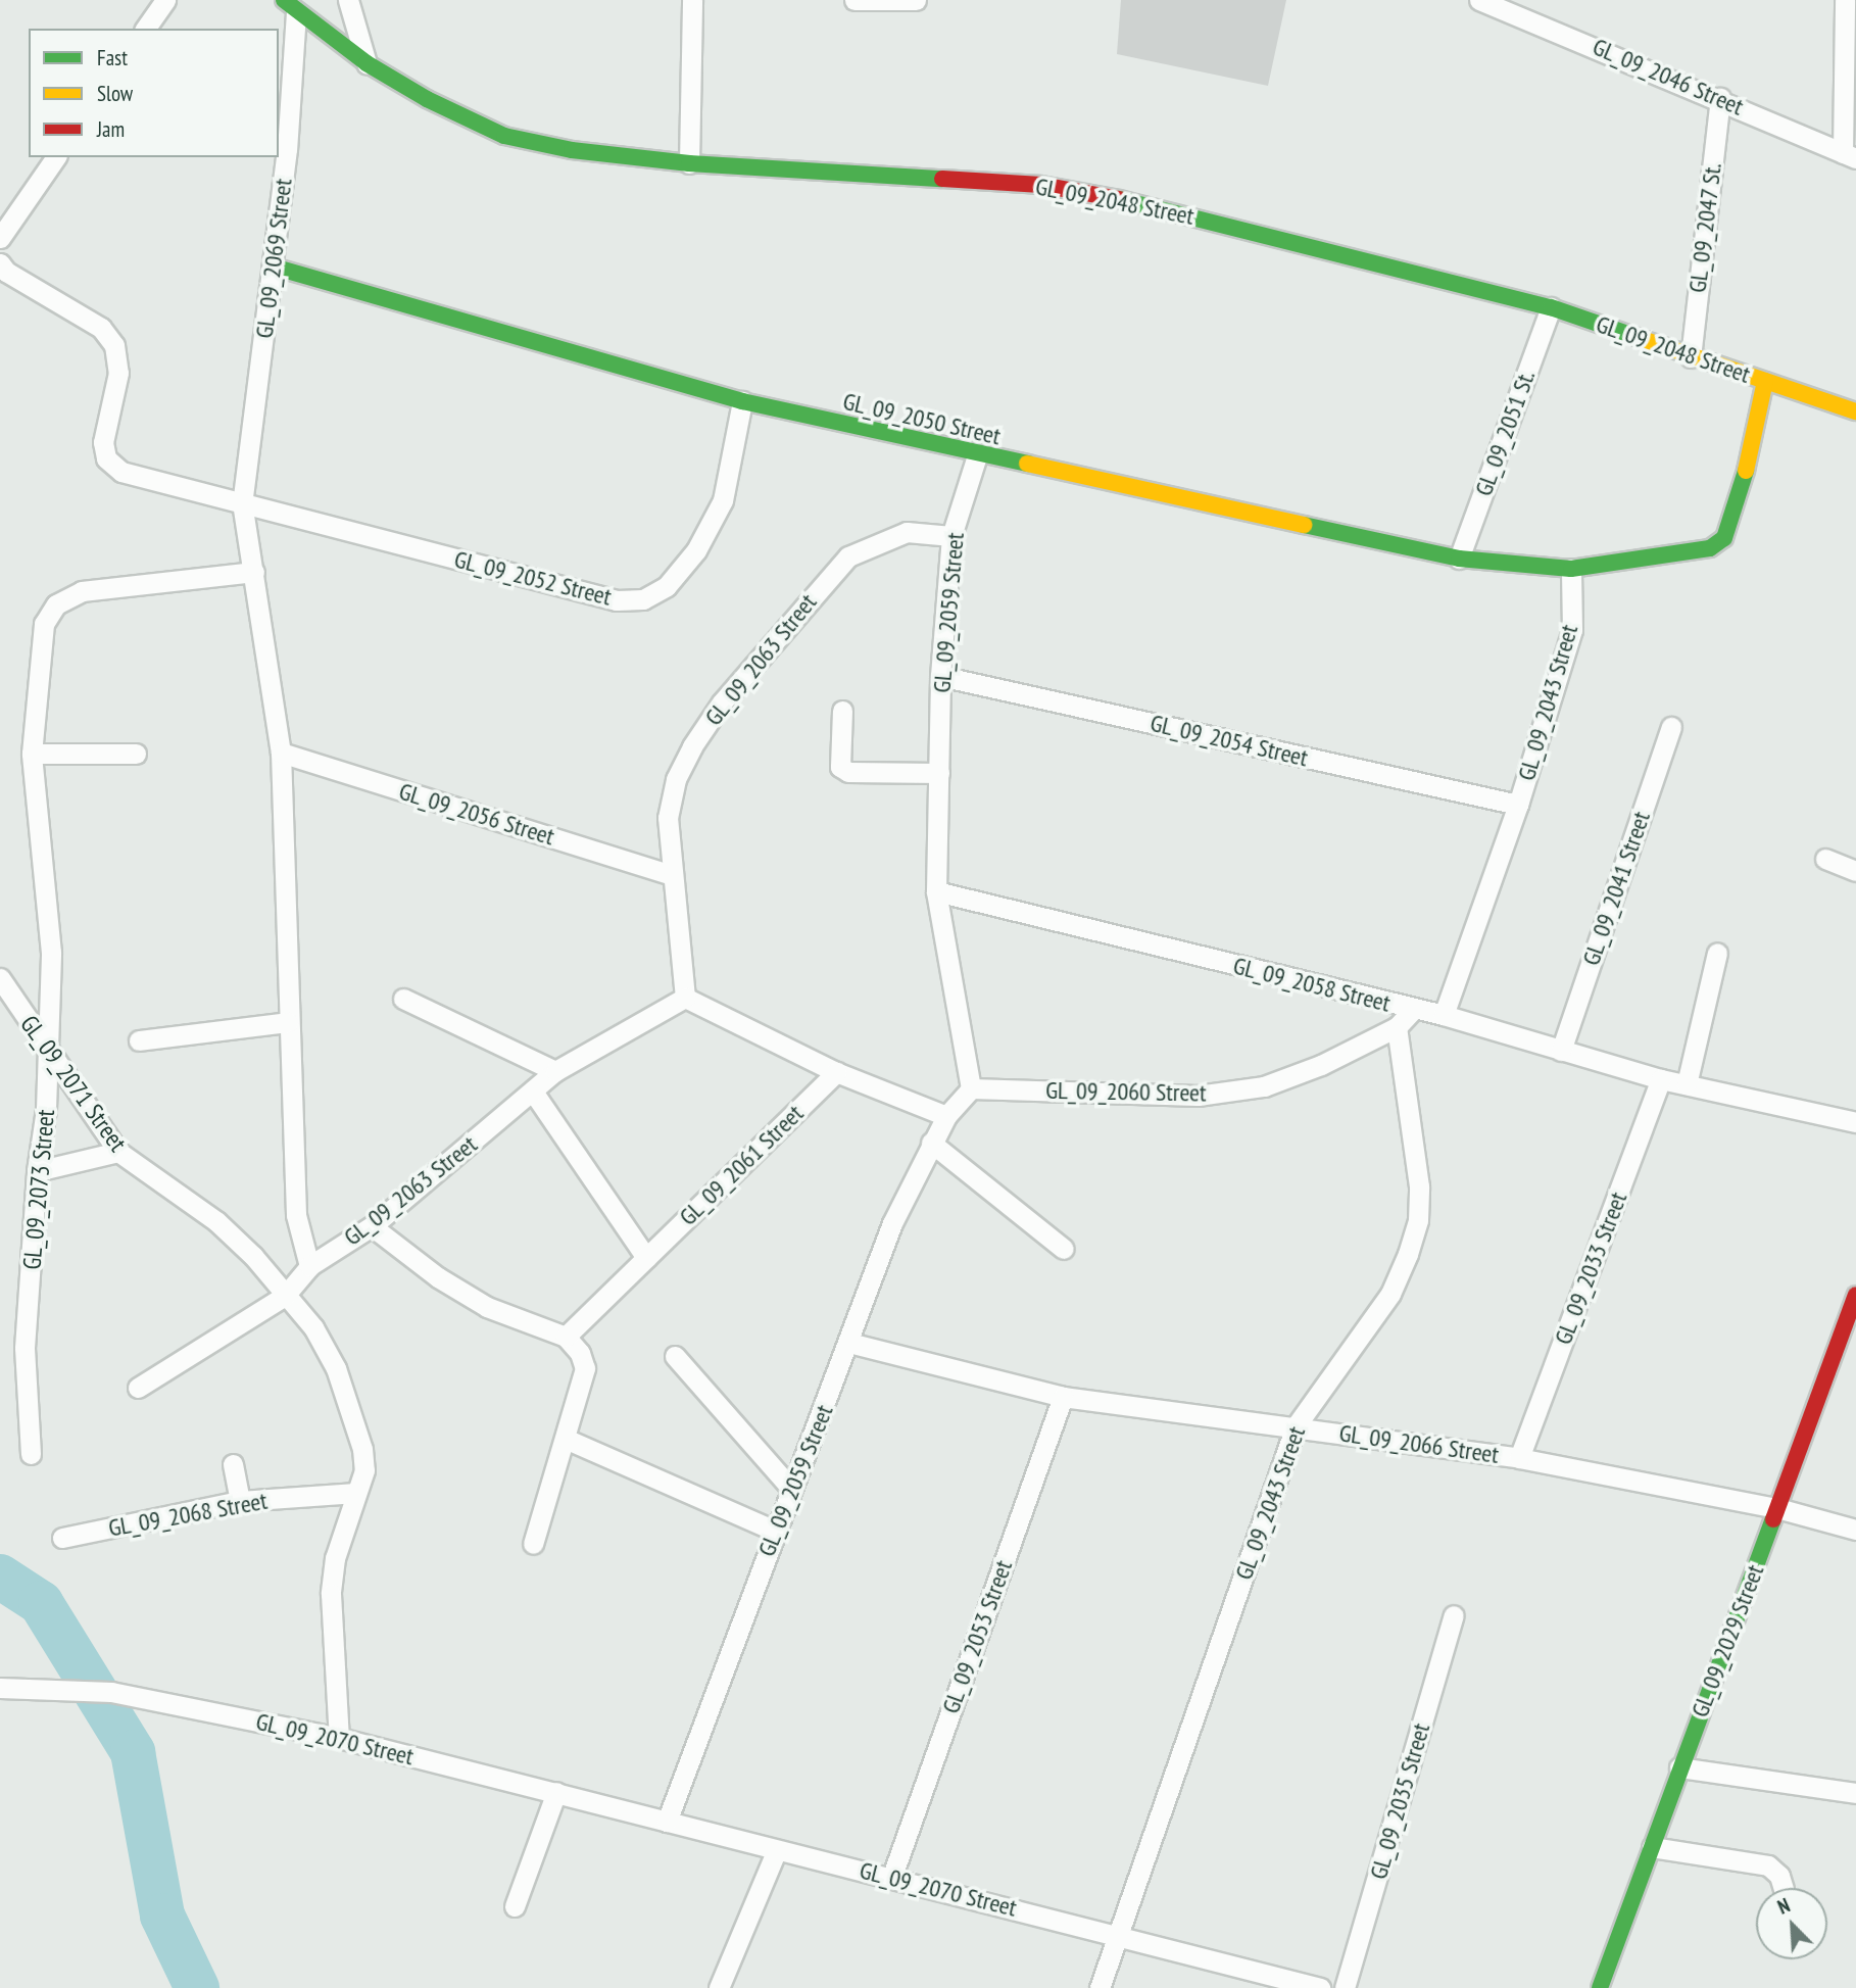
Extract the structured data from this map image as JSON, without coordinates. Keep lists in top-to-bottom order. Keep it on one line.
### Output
{"streets":{"street":["GL_09_2046 Street","GL_09_2048 Street","GL_09_2047 St.","GL_09_2069 Street","GL_09_2050 Street","GL_09_2051 St.","GL_09_2052 Street","GL_09_2059 Street","GL_09_2063 Street","GL_09_2043 Street","GL_09_2054 Street","GL_09_2056 Street","GL_09_2041 Street","GL_09_2058 Street","GL_09_2071 Street","GL_09_2060 Street","GL_09_2061 Street","GL_09_2073 Street","GL_09_2033 Street","GL_09_2066 Street","GL_09_2068 Street","GL_09_2053 Street","GL_09_2029 Street","GL_09_2070 Street","GL_09_2035 Street"]},"crossings":[["GL_09_2046 Street","GL_09_2047 St."],["GL_09_2048 Street","GL_09_2047 St."],["GL_09_2048 Street","GL_09_2069 Street"],["GL_09_2048 Street","GL_09_2051 St."],["GL_09_2069 Street","GL_09_2050 Street"],["GL_09_2069 Street","GL_09_2052 Street"],["GL_09_2069 Street","GL_09_2063 Street"],["GL_09_2069 Street","GL_09_2056 Street"],["GL_09_2069 Street","GL_09_2073 Street"],["GL_09_2050 Street","GL_09_2051 St."],["GL_09_2050 Street","GL_09_2052 Street"],["GL_09_2050 Street","GL_09_2059 Street"],["GL_09_2050 Street","GL_09_2043 Street"],["GL_09_2059 Street","GL_09_2063 Street"],["GL_09_2059 Street","GL_09_2054 Street"],["GL_09_2059 Street","GL_09_2058 Street"],["GL_09_2059 Street","GL_09_2060 Street"],["GL_09_2059 Street","GL_09_2066 Street"],["GL_09_2059 Street","GL_09_2070 Street"],["GL_09_2063 Street","GL_09_2056 Street"],["GL_09_2063 Street","GL_09_2071 Street"],["GL_09_2043 Street","GL_09_2054 Street"],["GL_09_2043 Street","GL_09_2058 Street"],["GL_09_2043 Street","GL_09_2060 Street"],["GL_09_2043 Street","GL_09_2066 Street"],["GL_09_2043 Street","GL_09_2070 Street"],["GL_09_2041 Street","GL_09_2058 Street"],["GL_09_2058 Street","GL_09_2033 Street"],["GL_09_2071 Street","GL_09_2073 Street"],["GL_09_2071 Street","GL_09_2068 Street"],["GL_09_2071 Street","GL_09_2070 Street"],["GL_09_2033 Street","GL_09_2066 Street"],["GL_09_2066 Street","GL_09_2053 Street"],["GL_09_2066 Street","GL_09_2029 Street"],["GL_09_2053 Street","GL_09_2070 Street"]],"legend":["Fast","Slow","Jam"],"north":"top left"}
